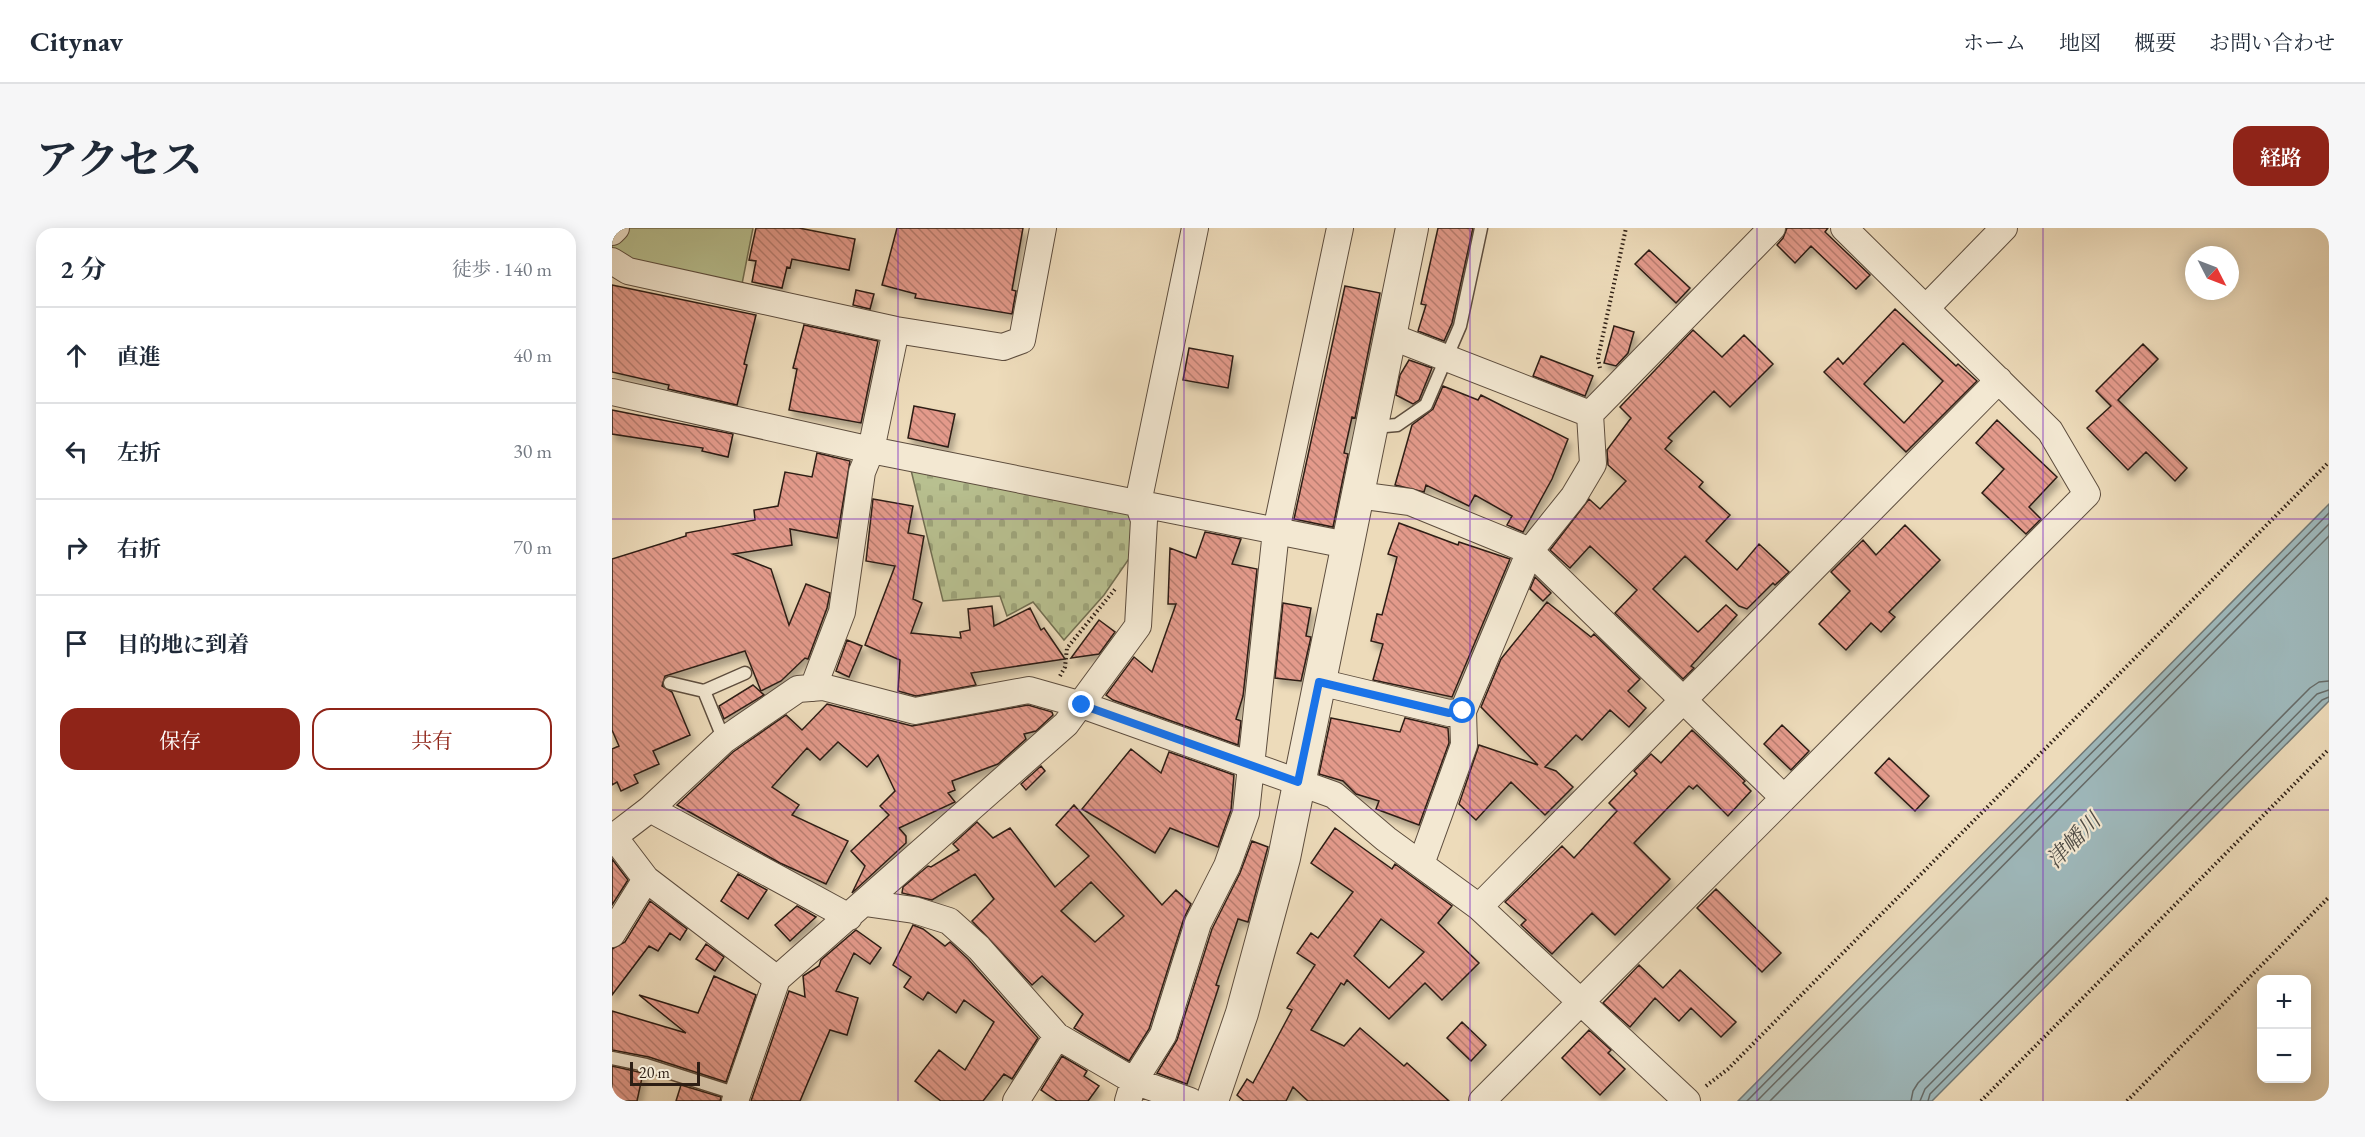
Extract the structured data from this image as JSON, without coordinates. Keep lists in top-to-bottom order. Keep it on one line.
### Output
{"water":["津幡川"],"scale_bar":"20 m","north":"bottom right","page":{"header":"Citynav","nav":["ホーム","地図","概要","お問い合わせ"],"title":"アクセス","buttons":["経路",["保存","共有"]],"heading":["2 分","徒歩 · 140 m"],"list":[["直進","40 m"],["左折","30 m"],["右折","70 m"],"目的地に到着"],"map_buttons":["+","−"],"scale":"20 m"}}
